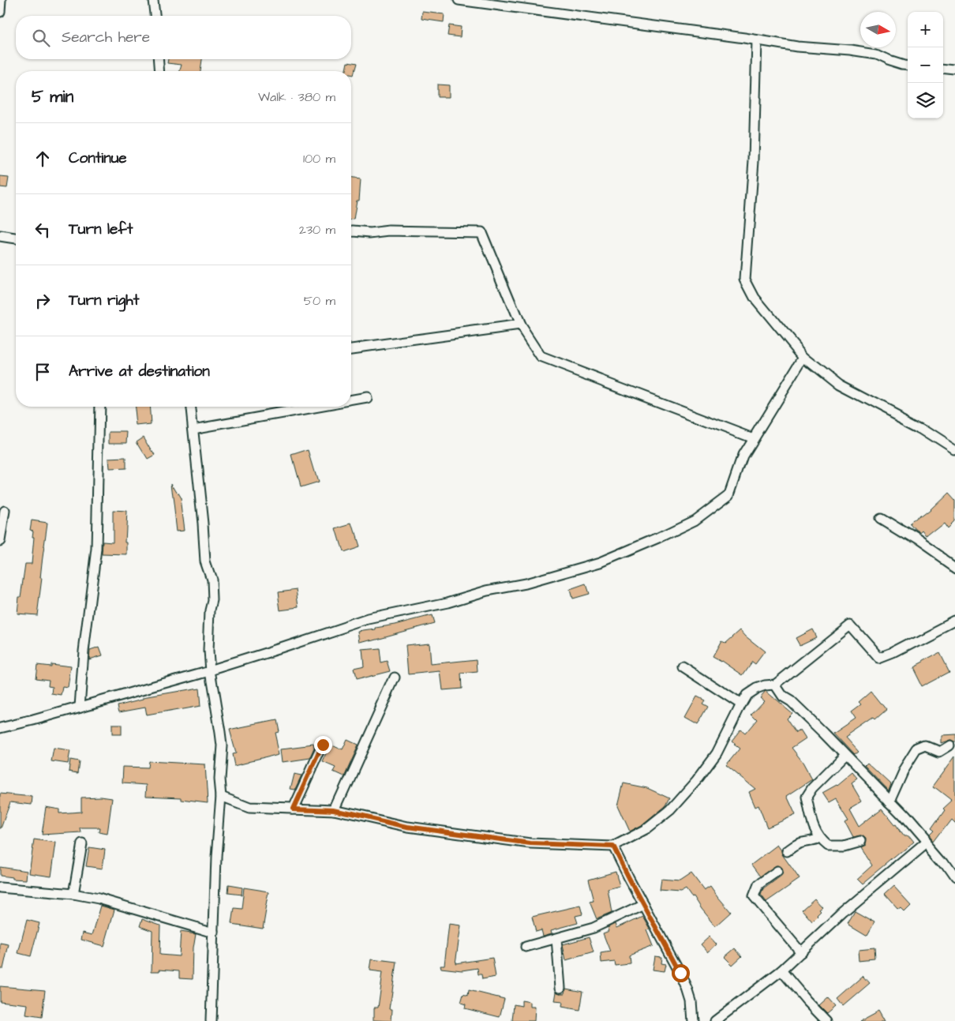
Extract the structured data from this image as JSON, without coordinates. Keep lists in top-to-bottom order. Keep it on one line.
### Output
{"north":"right","page":{"map_buttons":["+","−"],"search":"Search here","heading":["5 min","Walk · 380 m"],"list":[["Continue","100 m"],["Turn left","230 m"],["Turn right","50 m"],"Arrive at destination"]}}
